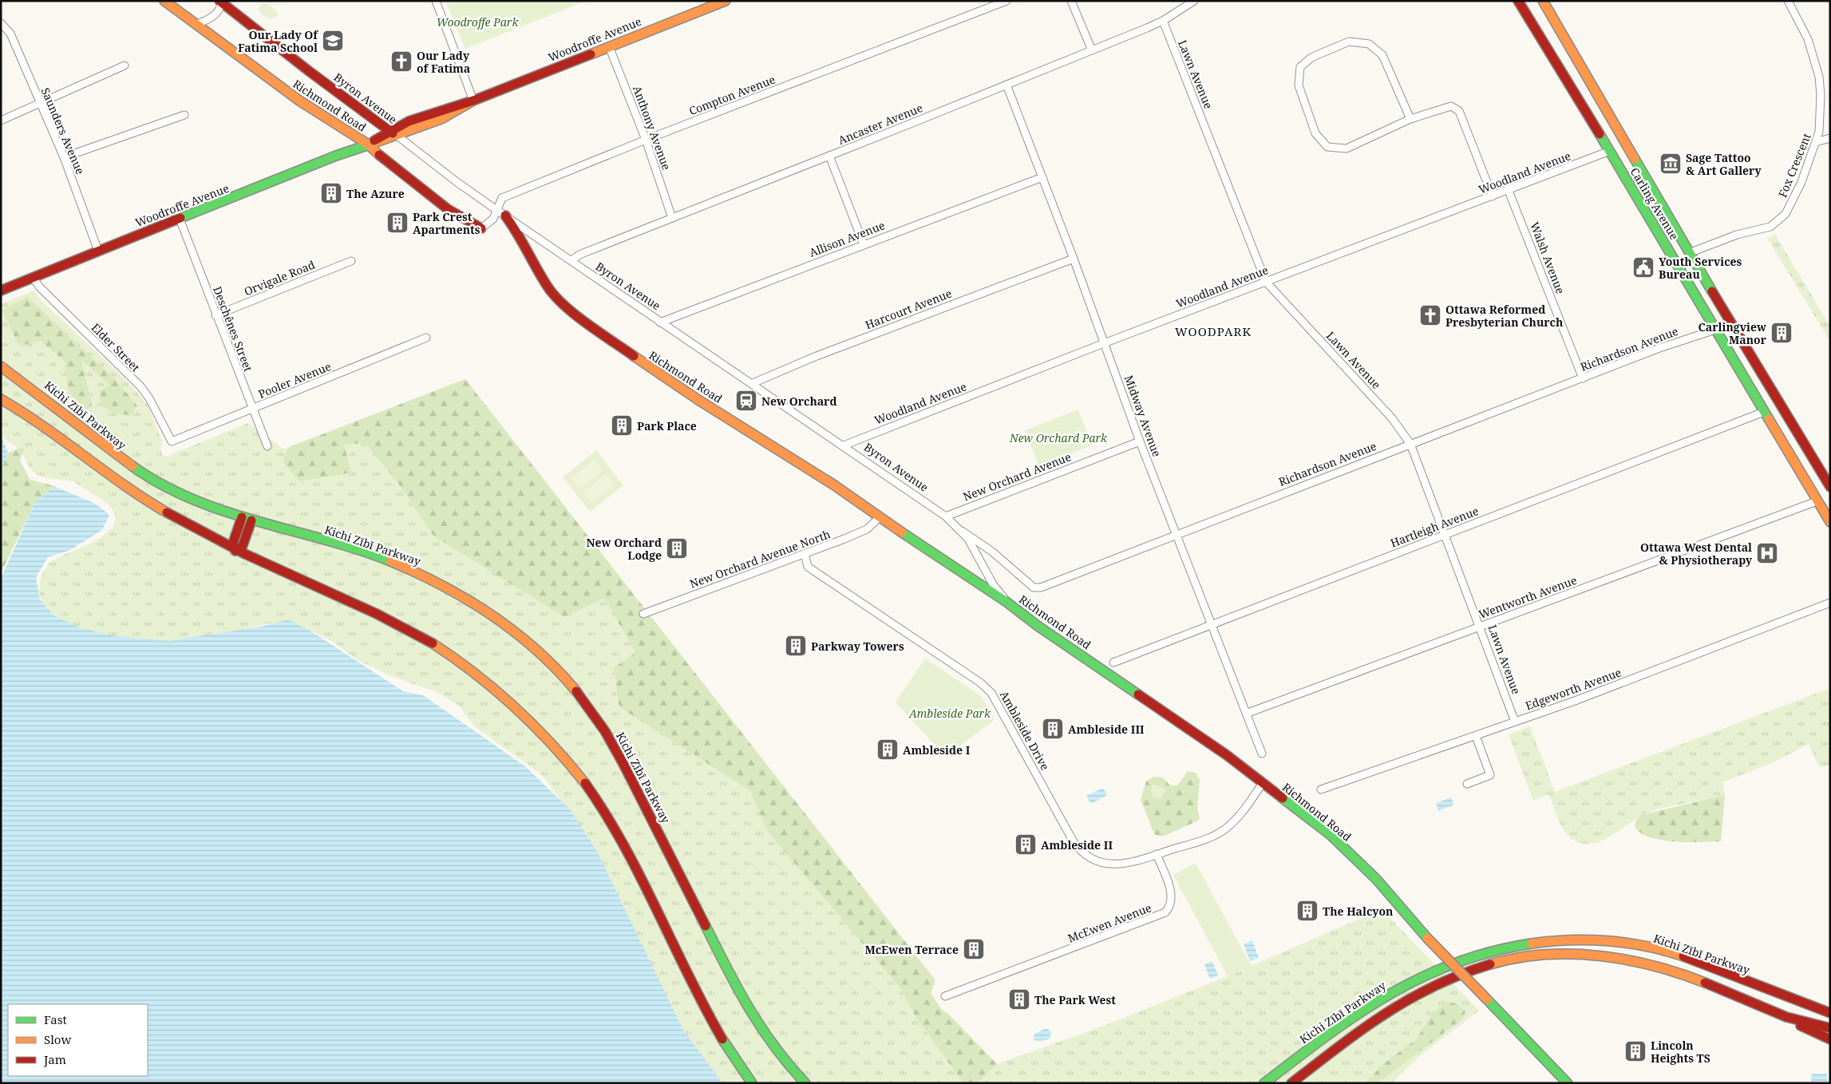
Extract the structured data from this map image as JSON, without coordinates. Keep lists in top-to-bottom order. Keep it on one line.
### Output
{"streets":{"main road":["Woodroffe Avenue","Byron Avenue","Richmond Road","Carling Avenue","Kichi Zībī Parkway"],"street":["Lawn Avenue","Compton Avenue","Ancaster Avenue","Anthony Avenue","Saunders Avenue","Fox Crescent","Woodland Avenue","Allison Avenue","Walsh Avenue","Orvigale Road","Harcourt Avenue","Deschênes Street","Elder Street","Richardson Avenue","Pooler Avenue","Midway Avenue","New Orchard Avenue","Hartleigh Avenue","New Orchard Avenue North","Wentworth Avenue","Edgeworth Avenue","Ambleside Drive","McEwen Avenue"]},"crossings":[["Woodroffe Avenue","Byron Avenue"],["Woodroffe Avenue","Richmond Road"],["Woodroffe Avenue","Anthony Avenue"],["Woodroffe Avenue","Saunders Avenue"],["Woodroffe Avenue","Deschênes Street"],["Woodroffe Avenue","Elder Street"],["Lawn Avenue","Ancaster Avenue"],["Lawn Avenue","Woodland Avenue"],["Lawn Avenue","Richardson Avenue"],["Lawn Avenue","Hartleigh Avenue"],["Lawn Avenue","Wentworth Avenue"],["Lawn Avenue","Edgeworth Avenue"],["Compton Avenue","Byron Avenue"],["Compton Avenue","Richmond Road"],["Compton Avenue","Anthony Avenue"],["Byron Avenue","Richmond Road"],["Byron Avenue","Ancaster Avenue"],["Byron Avenue","Woodland Avenue"],["Byron Avenue","Allison Avenue"],["Byron Avenue","Harcourt Avenue"],["Byron Avenue","Richardson Avenue"],["Byron Avenue","New Orchard Avenue"],["Richmond Road","New Orchard Avenue North"],["Ancaster Avenue","Anthony Avenue"],["Ancaster Avenue","Midway Avenue"],["Fox Crescent","Carling Avenue"],["Woodland Avenue","Carling Avenue"],["Woodland Avenue","Walsh Avenue"],["Woodland Avenue","Midway Avenue"],["Carling Avenue","Richardson Avenue"],["Carling Avenue","Hartleigh Avenue"],["Carling Avenue","Wentworth Avenue"],["Allison Avenue","Midway Avenue"],["Walsh Avenue","Richardson Avenue"],["Orvigale Road","Deschênes Street"],["Harcourt Avenue","Midway Avenue"],["Deschênes Street","Pooler Avenue"],["Elder Street","Pooler Avenue"],["Richardson Avenue","Midway Avenue"],["Midway Avenue","New Orchard Avenue"],["Midway Avenue","Hartleigh Avenue"],["Midway Avenue","Wentworth Avenue"],["New Orchard Avenue North","Ambleside Drive"],["Ambleside Drive","McEwen Avenue"]],"districts":["WOODPARK"],"parks":["Woodroffe Park","New Orchard Park","Ambleside Park"],"places":{"school or university":["Our Lady Of Fatima School"],"church":["Our Lady of Fatima","Ottawa Reformed Presbyterian Church"],"museum":["Sage Tattoo & Art Gallery"],"building":["The Azure","Park Crest Apartments","Carlingview Manor","Park Place","New Orchard Lodge","Parkway Towers","Ambleside III","Ambleside I","Ambleside II","The Halcyon","McEwen Terrace","The Park West","Lincoln Heights TS"],"public building":["Youth Services Bureau"],"station":["New Orchard"],"hospital":["Ottawa West Dental & Physiotherapy"]},"legend":["Fast","Slow","Jam"]}
